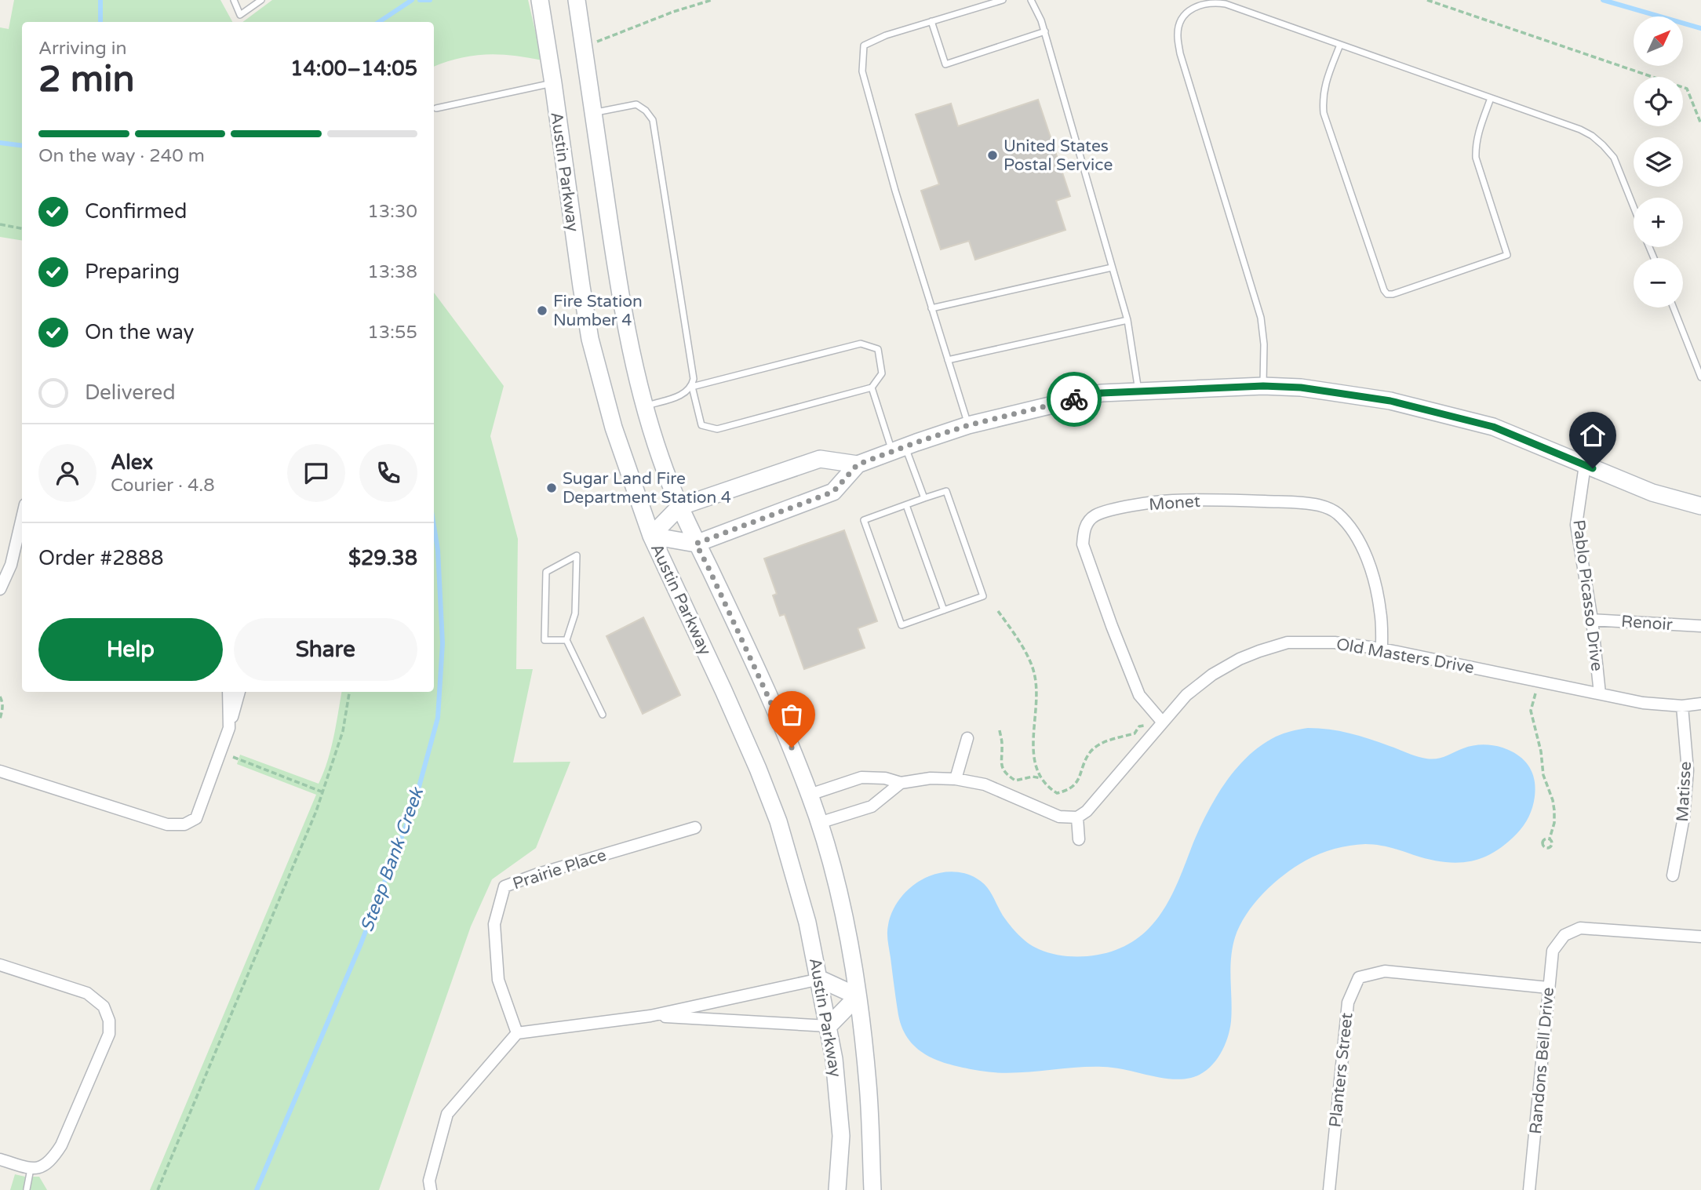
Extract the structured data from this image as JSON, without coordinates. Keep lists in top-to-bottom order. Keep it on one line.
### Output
{"streets":{"main road":["Austin Parkway"],"street":["Monet","Pablo Picasso Drive","Renoir","Old Masters Drive","Matisse","Prairie Place","Randons Bell Drive","Planters Street"]},"crossings":[["Monet","Old Masters Drive"],["Pablo Picasso Drive","Renoir"],["Pablo Picasso Drive","Old Masters Drive"],["Old Masters Drive","Matisse"],["Randons Bell Drive","Planters Street"]],"water":["Steep Bank Creek"],"places":["United States Postal Service","Fire Station Number 4","Sugar Land Fire Department Station 4"],"north":"top right","page":{"map_buttons":["+","−"],"heading":["2 min","Arriving in","14:00–14:05"],"panel":["Alex","Courier · 4.8","Order #2888","$29.38"],"bar":"On the way · 240 m","list":[["Confirmed","13:30"],["Preparing","13:38"],["On the way","13:55"],"Delivered"],"buttons":["Help","Share"]}}
